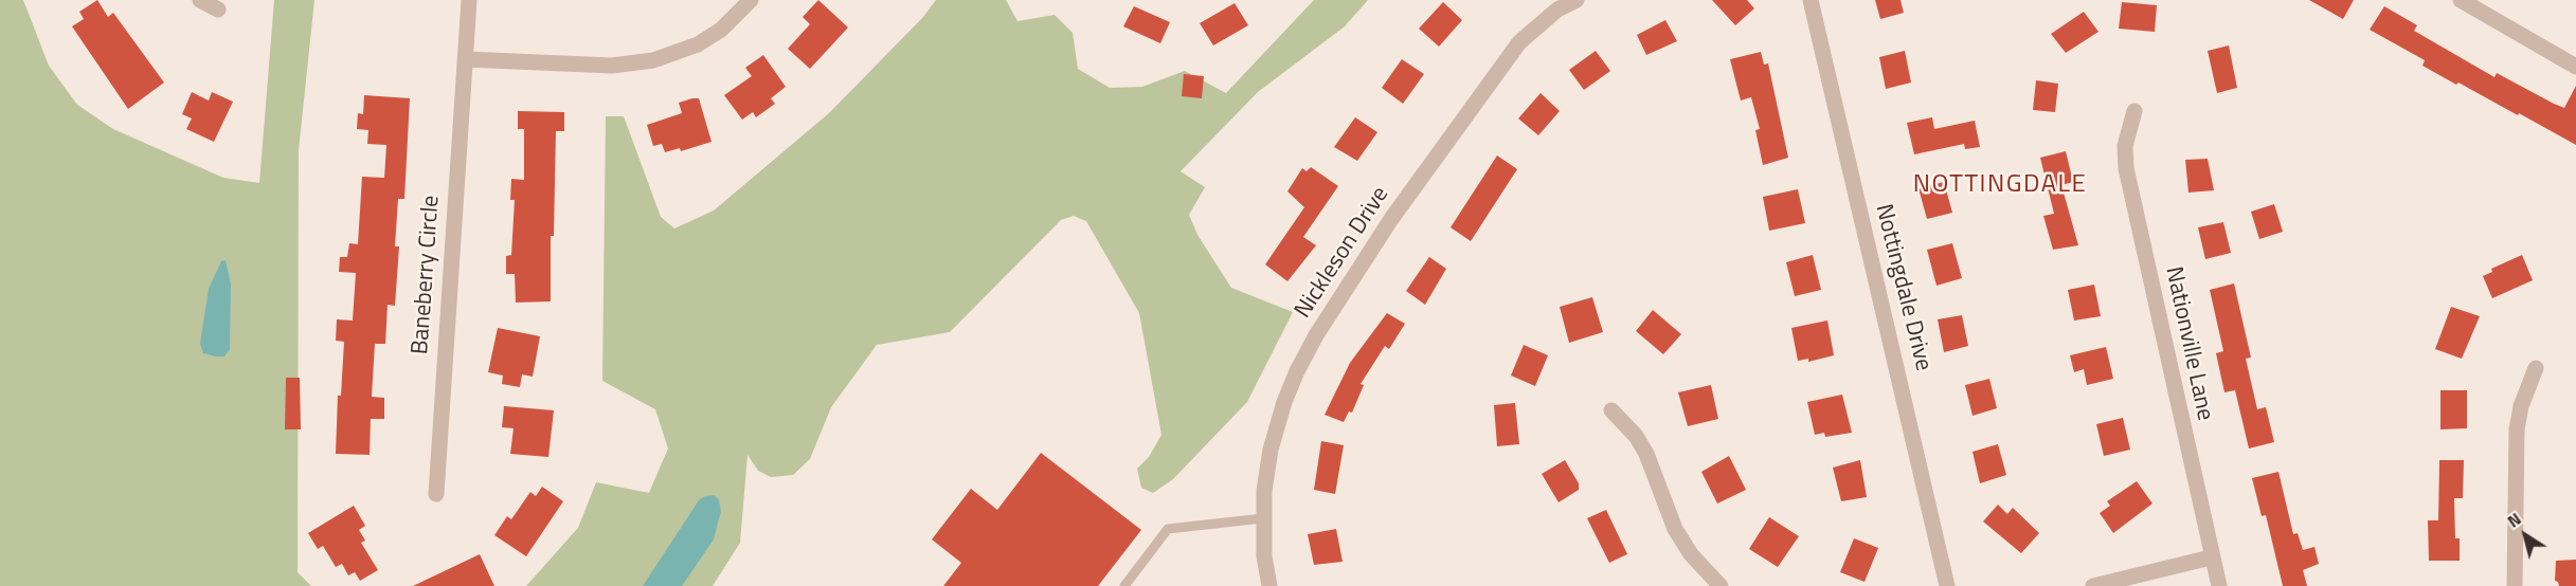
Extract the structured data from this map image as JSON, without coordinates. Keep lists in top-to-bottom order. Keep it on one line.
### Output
{"streets":{"street":["Nickleson Drive","Baneberry Circle","Nottingdale Drive","Nationville Lane"]},"districts":["NOTTINGDALE"],"north":"top left"}
